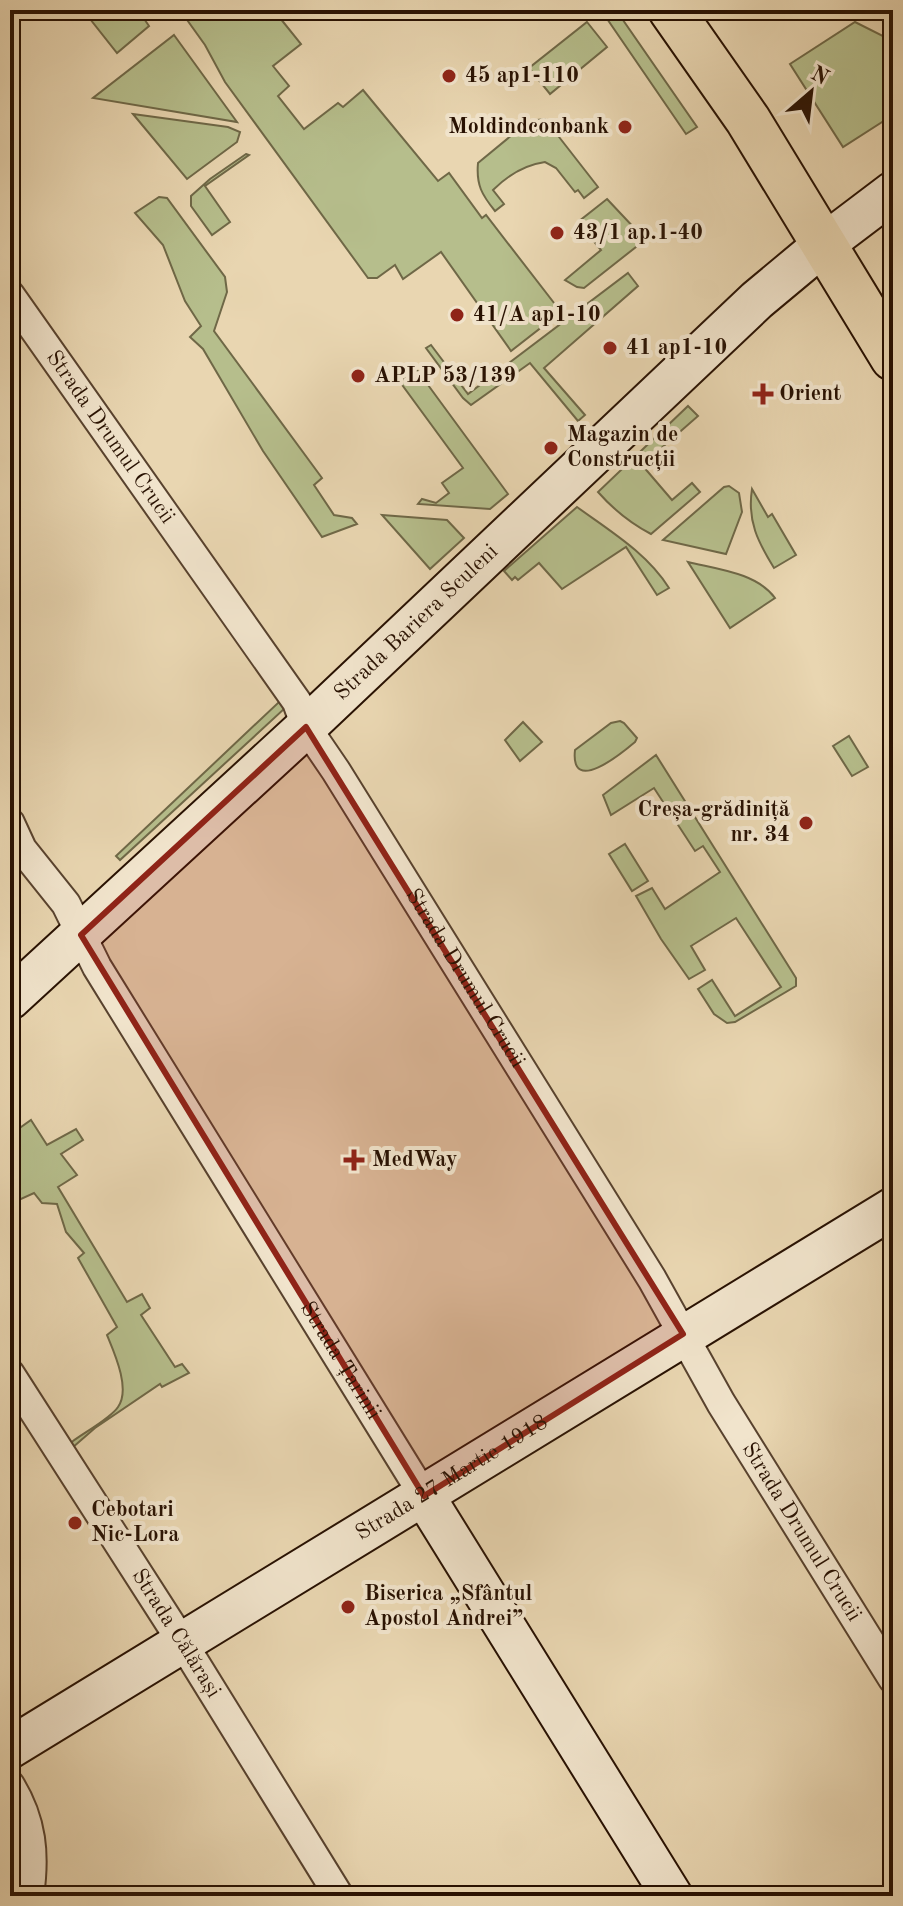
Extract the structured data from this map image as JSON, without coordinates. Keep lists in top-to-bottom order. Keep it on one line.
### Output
{"streets":{"main road":["Strada Bariera Sculeni","Strada Țarinii","Strada 27 Martie 1918"],"street":["Strada Drumul Crucii","Strada Călărași"]},"crossings":[["Strada Drumul Crucii","Strada Bariera Sculeni"],["Strada Drumul Crucii","Strada 27 Martie 1918"],["Strada Bariera Sculeni","Strada Țarinii"],["Strada Țarinii","Strada 27 Martie 1918"],["Strada 27 Martie 1918","Strada Călărași"]],"places":{"other":["45 ap1-110","Moldindconbank","43/1 ap.1-40","41/A ap1-10","41 ap1-10","APLP 53/139","Magazin de Construcții","Creșa-grădiniță nr. 34","Cebotari Nic-Lora","Biserica „Sfântul Apostol Andrei”"],"health":["Orient","MedWay"]},"north":"top right"}
